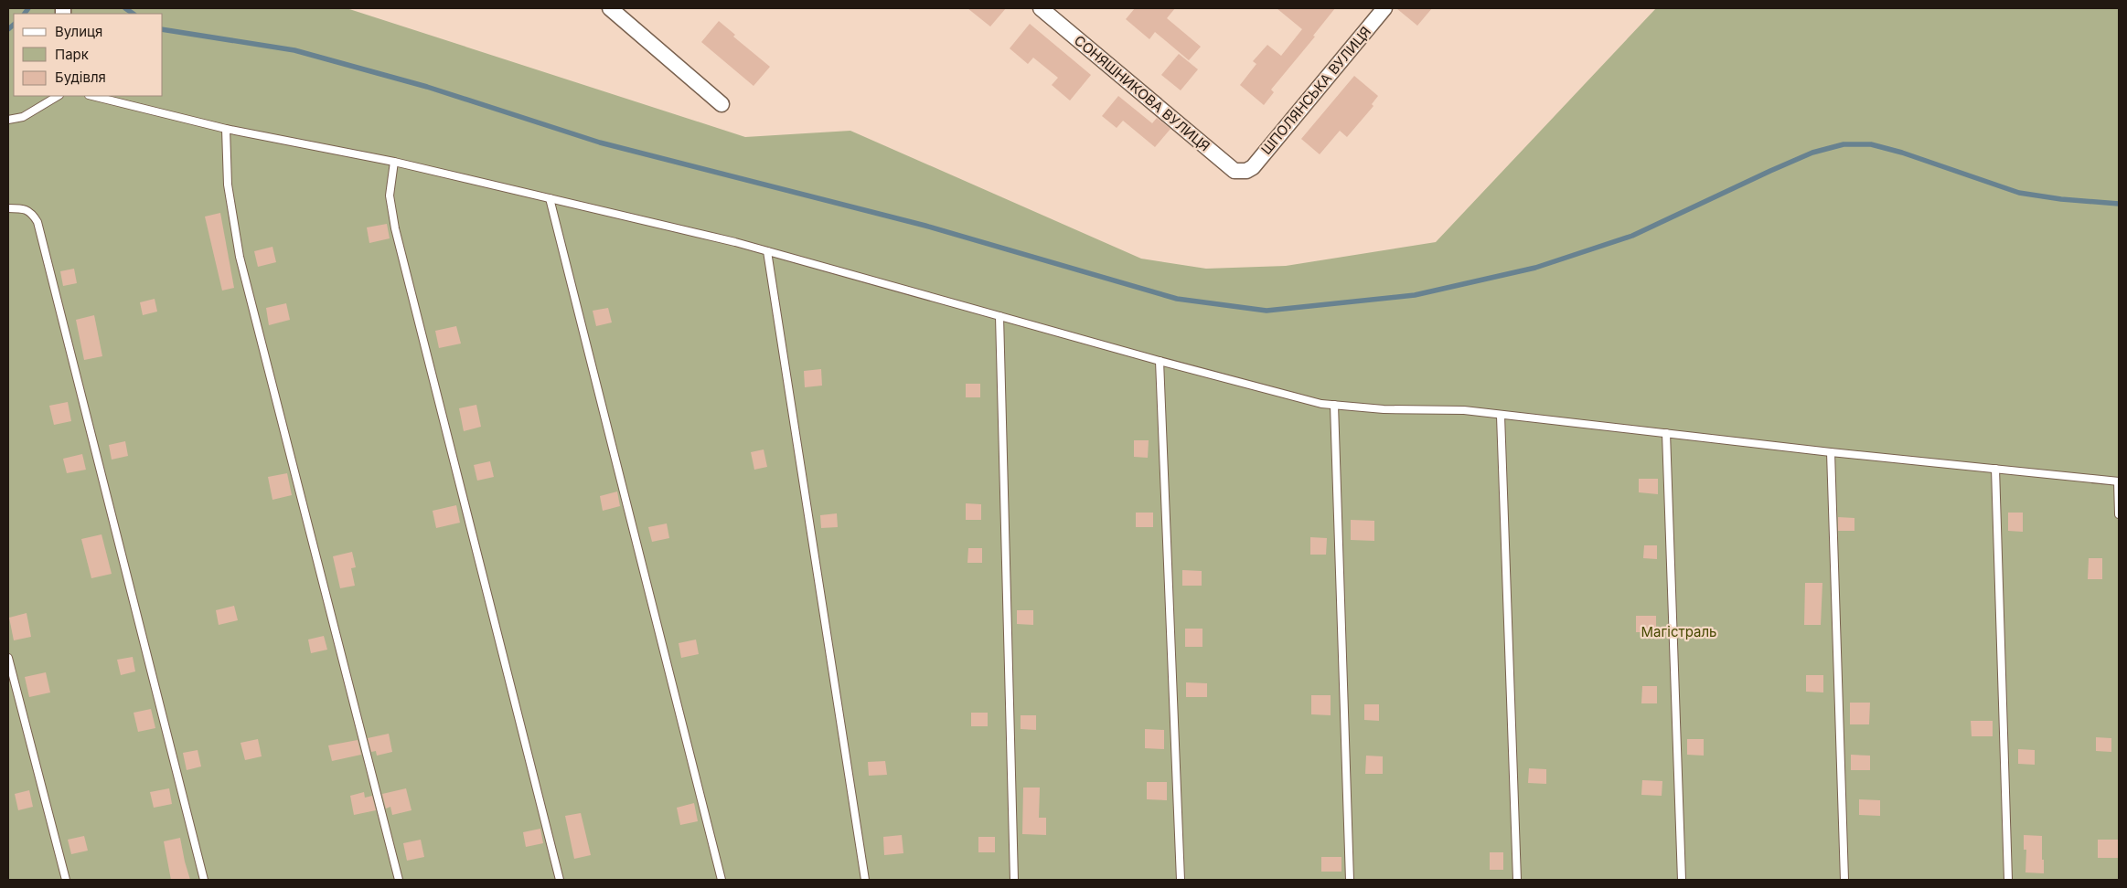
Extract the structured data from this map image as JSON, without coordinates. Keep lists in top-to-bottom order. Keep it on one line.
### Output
{"streets":{"street":["ШПОЛЯНСЬКА ВУЛИЦЯ","СОНЯШНИКОВА ВУЛИЦЯ"]},"crossings":[["ШПОЛЯНСЬКА ВУЛИЦЯ","СОНЯШНИКОВА ВУЛИЦЯ"]],"parks":["Магістраль"],"legend":["Вулиця","Парк","Будівля"]}
